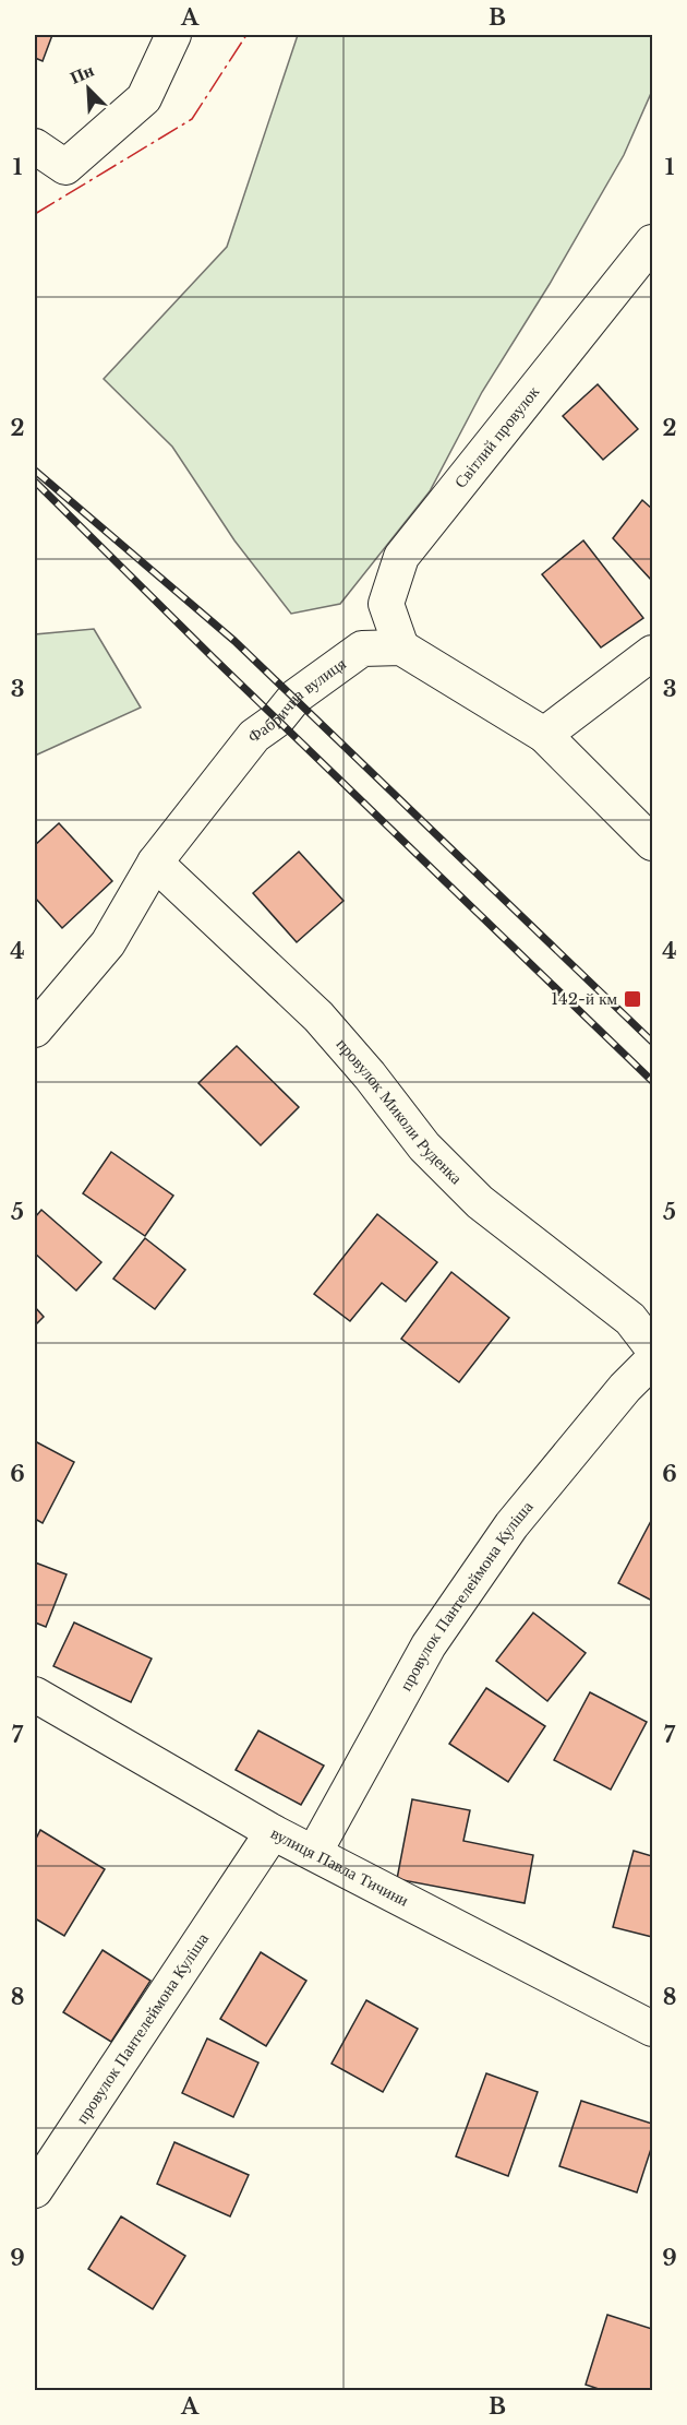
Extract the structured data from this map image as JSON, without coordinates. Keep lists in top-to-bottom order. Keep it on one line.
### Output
{"streets":{"street":["Світлий провулок","Фабрична вулиця","провулок Миколи Руденка","провулок Пантелеймона Куліша","вулиця Павла Тичини"]},"crossings":[["Світлий провулок","Фабрична вулиця"],["Фабрична вулиця","провулок Миколи Руденка"],["провулок Пантелеймона Куліша","вулиця Павла Тичини"]],"places":{"transit":["142-й км"]},"north":"top left","grid":{"columns":["A","B"],"rows":["1","2","3","4","5","6","7","8","9"]}}
